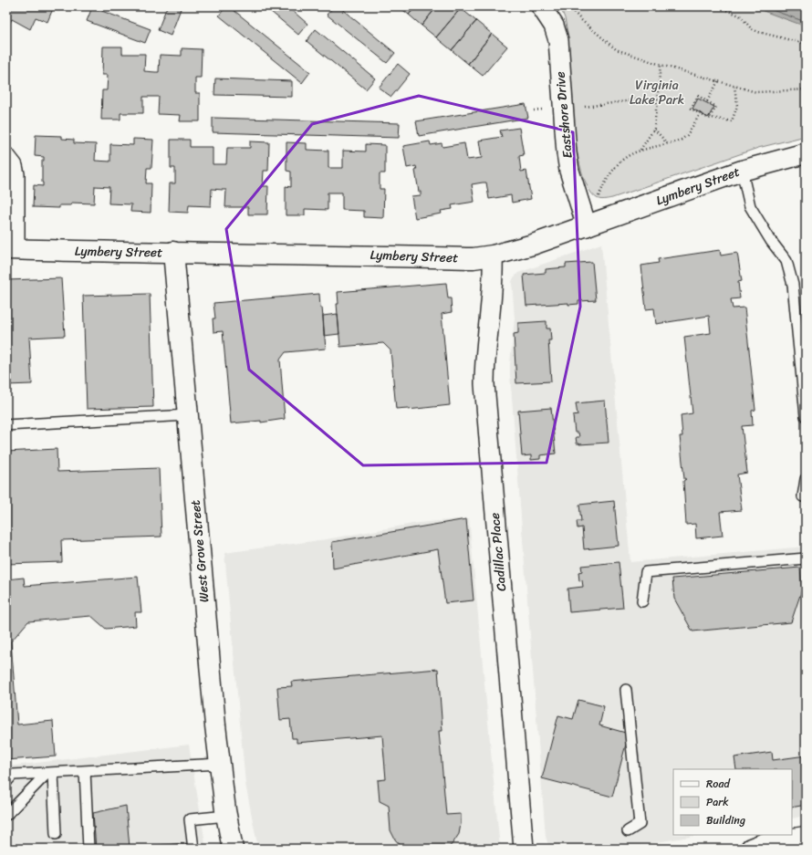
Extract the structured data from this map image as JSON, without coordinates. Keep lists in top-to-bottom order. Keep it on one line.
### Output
{"streets":{"street":["Eastshore Drive","Lymbery Street","West Grove Street","Cadillac Place"]},"crossings":[["Eastshore Drive","Lymbery Street"],["Lymbery Street","West Grove Street"],["Lymbery Street","Cadillac Place"]],"parks":["Virginia Lake Park"],"legend":["Road","Park","Building"]}
